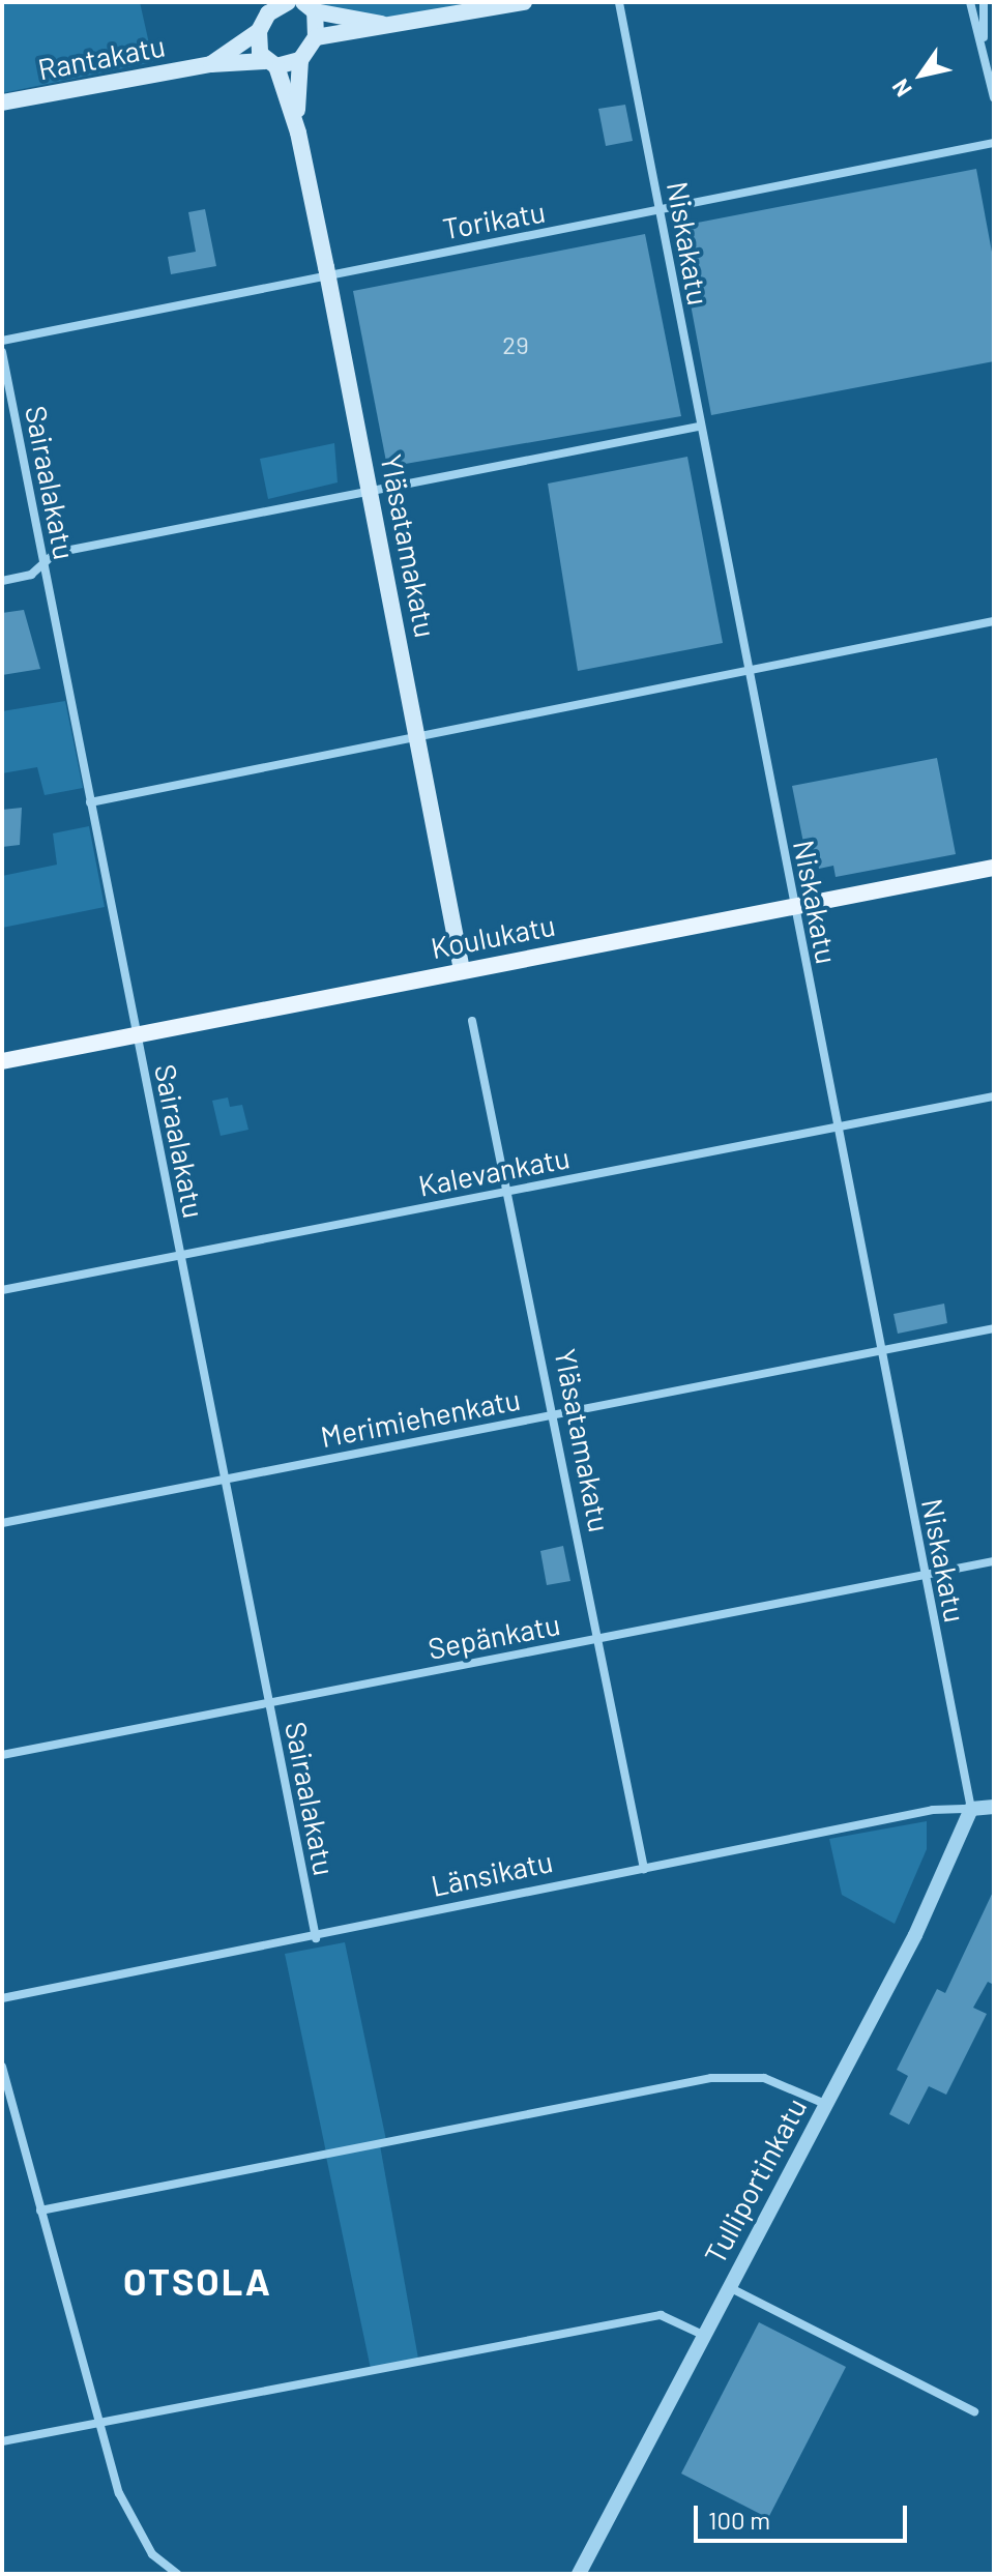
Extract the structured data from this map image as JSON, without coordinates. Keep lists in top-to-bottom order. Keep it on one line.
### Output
{"streets":{"main road":["Rantakatu","Yläsatamakatu","Koulukatu"],"street":["Torikatu","Niskakatu","Sairaalakatu","Kalevankatu","Merimiehenkatu","Sepänkatu","Länsikatu","Tulliportinkatu"]},"crossings":[["Rantakatu","Yläsatamakatu"],["Torikatu","Niskakatu"],["Torikatu","Yläsatamakatu"],["Niskakatu","Koulukatu"],["Niskakatu","Kalevankatu"],["Niskakatu","Merimiehenkatu"],["Niskakatu","Sepänkatu"],["Niskakatu","Länsikatu"],["Niskakatu","Tulliportinkatu"],["Sairaalakatu","Koulukatu"],["Sairaalakatu","Kalevankatu"],["Sairaalakatu","Merimiehenkatu"],["Sairaalakatu","Sepänkatu"],["Sairaalakatu","Länsikatu"],["Yläsatamakatu","Koulukatu"],["Yläsatamakatu","Kalevankatu"],["Yläsatamakatu","Merimiehenkatu"],["Yläsatamakatu","Sepänkatu"],["Yläsatamakatu","Länsikatu"],["Länsikatu","Tulliportinkatu"]],"districts":["OTSOLA"],"house_numbers":["29"],"scale_bar":"100 m","north":"bottom left"}
